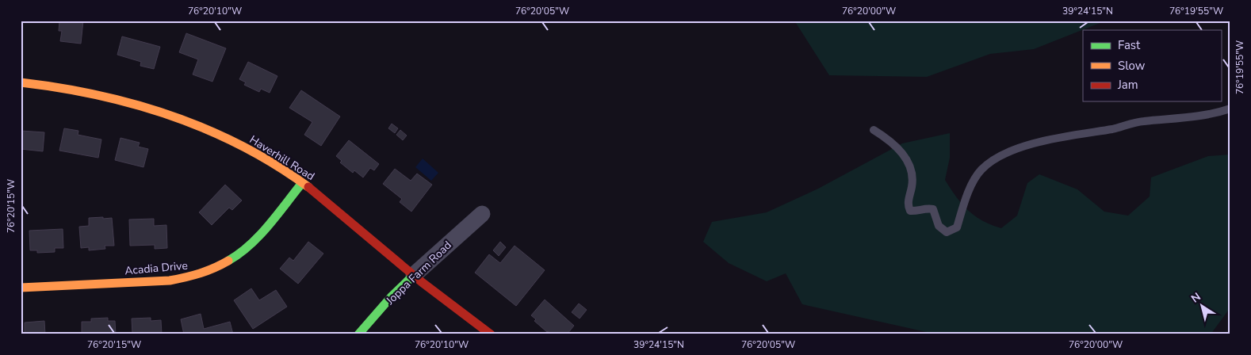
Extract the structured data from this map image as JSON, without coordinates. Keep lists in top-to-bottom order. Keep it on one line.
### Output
{"streets":{"street":["Haverhill Road","Acadia Drive","Joppa Farm Road"]},"crossings":[["Haverhill Road","Acadia Drive"],["Haverhill Road","Joppa Farm Road"]],"legend":["Fast","Slow","Jam"],"north":"top left","coordinates":["76°20'10\"W","76°20'05\"W","76°20'00\"W","39°24'15\"N","76°19'55\"W","76°20'15\"W"]}
